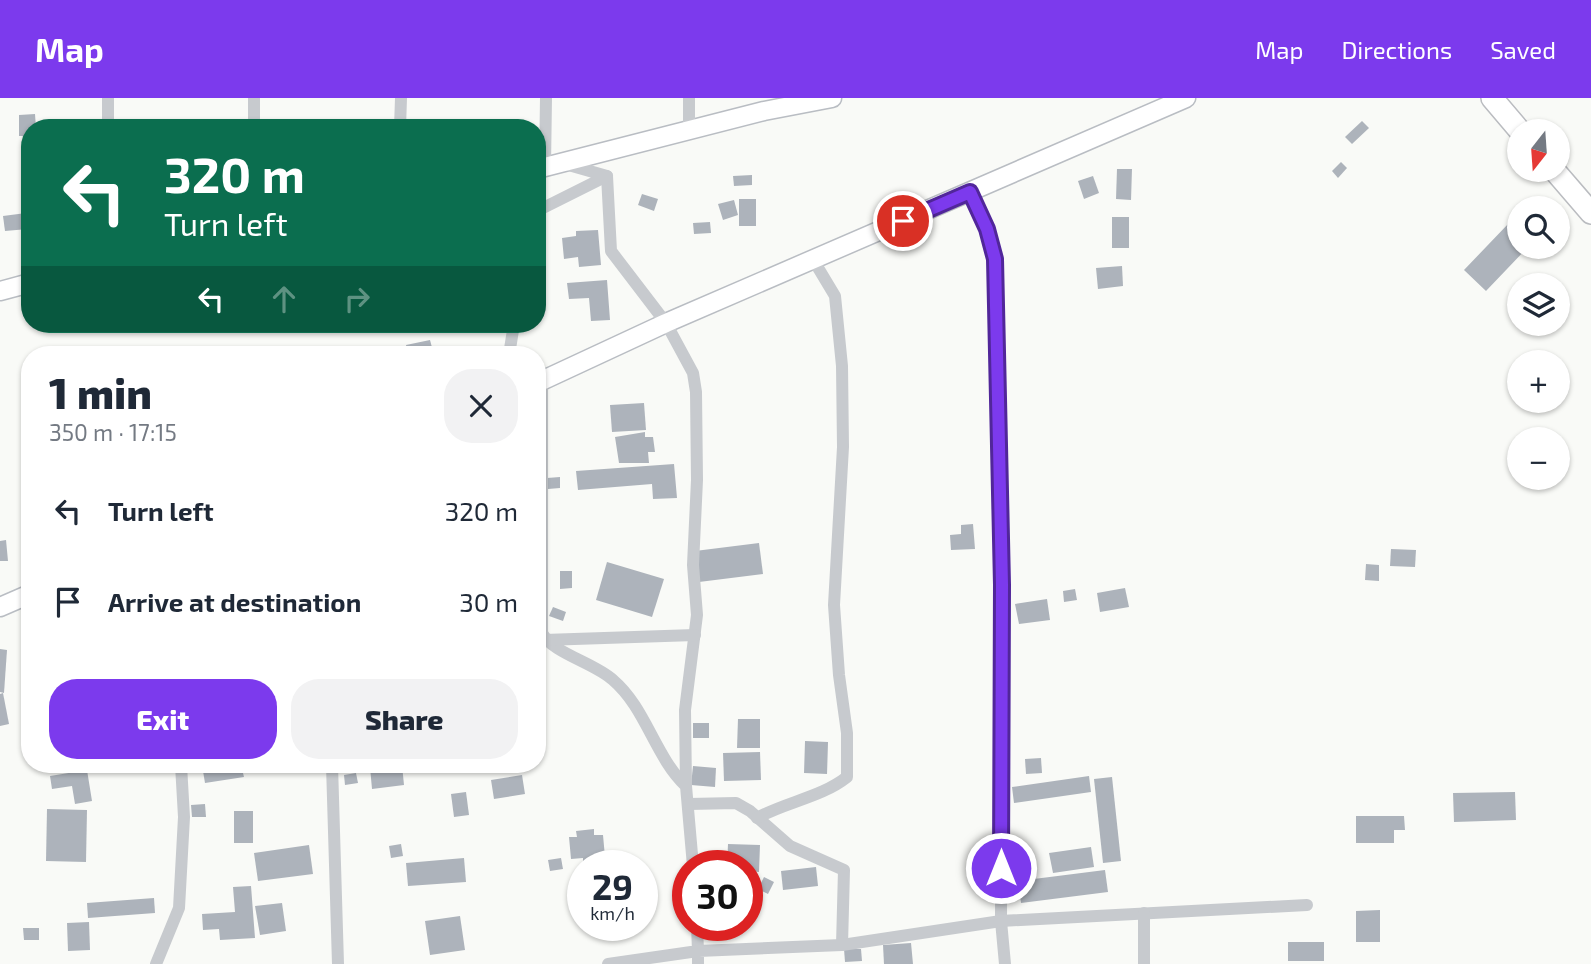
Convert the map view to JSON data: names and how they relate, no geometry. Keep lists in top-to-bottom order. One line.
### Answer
{"north":"bottom","page":{"header":"Map","nav":["Map","Directions","Saved"],"map_buttons":["+","−"],"turn":["320 m","Turn left"],"heading":["1 min","350 m · 17:15"],"list":[{"name":"Turn left","value":"320 m"},{"name":"Arrive at destination","value":"30 m"}],"buttons":["Exit","Share"],"speed":"29 km/h","limit":"30"}}
